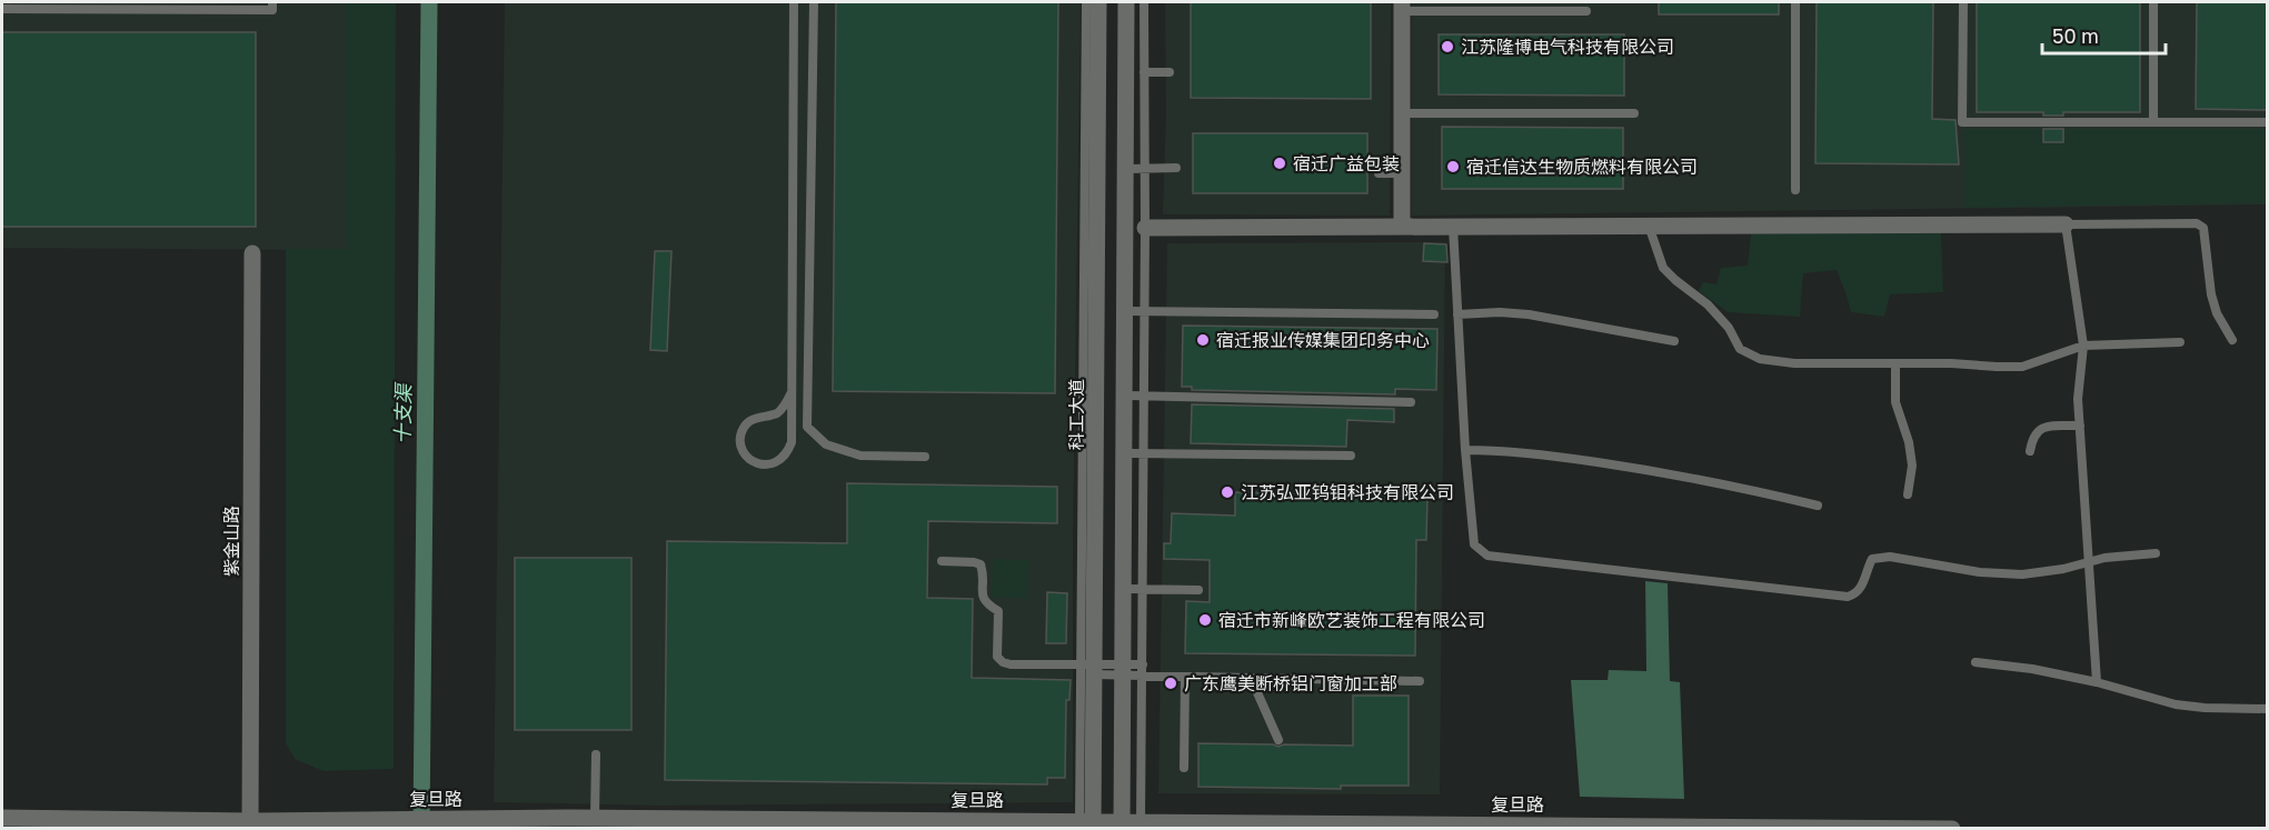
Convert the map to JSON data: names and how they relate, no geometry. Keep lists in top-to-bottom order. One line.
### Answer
{"streets":{"street":["科工大道","紫金山路","复旦路"]},"crossings":[["科工大道","复旦路"],["紫金山路","复旦路"]],"water":["十支渠"],"places":["江苏隆博电气科技有限公司","宿迁广益包装","宿迁信达生物质燃料有限公司","宿迁报业传媒集团印务中心","江苏弘亚钨钼科技有限公司","宿迁市新峰欧艺装饰工程有限公司","广东鹰美断桥铝门窗加工部"],"scale_bar":"50 m"}
